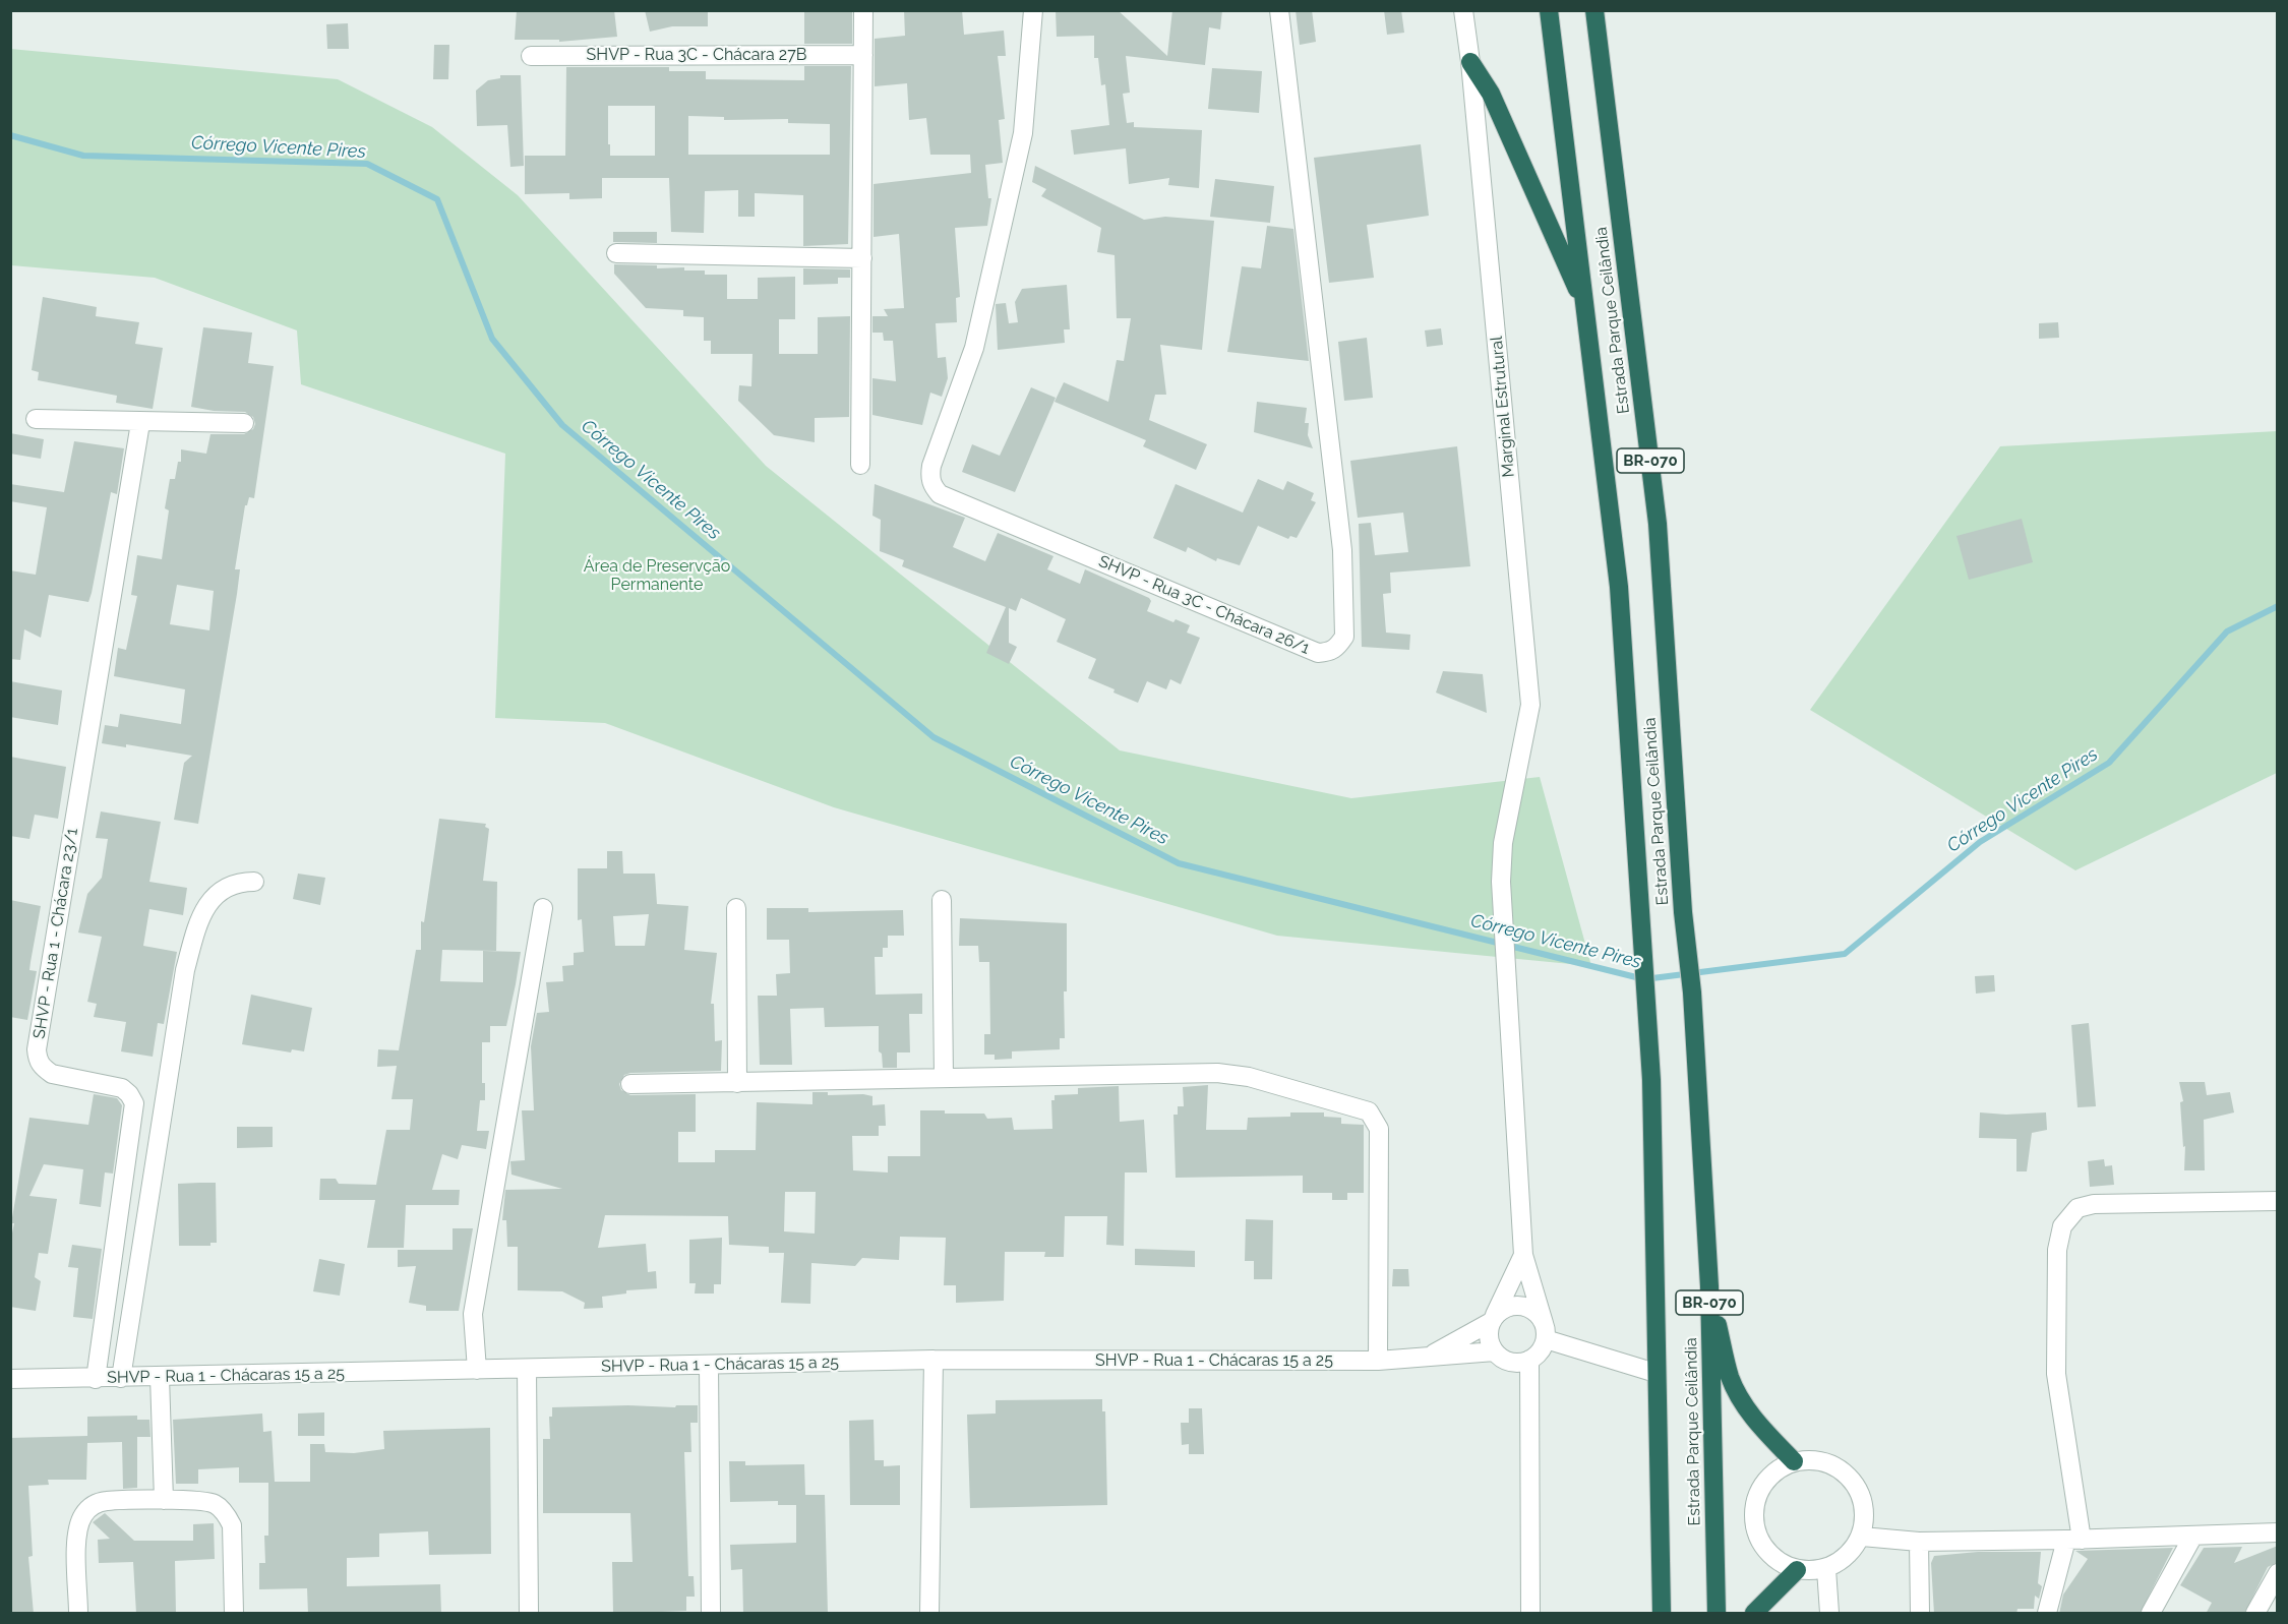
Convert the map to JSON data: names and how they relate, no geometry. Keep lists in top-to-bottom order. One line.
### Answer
{"streets":{"highway":["Estrada Parque Ceilândia","BR-070"],"street":["SHVP - Rua 3C - Chácara 27B","Marginal Estrutural","SHVP - Rua 3C - Chácara 26/1","SHVP - Rua 1 - Chácara 23/1","SHVP - Rua 1 - Chácaras 15 a 25"]},"crossings":[["Marginal Estrutural","SHVP - Rua 1 - Chácaras 15 a 25"],["SHVP - Rua 1 - Chácara 23/1","SHVP - Rua 1 - Chácaras 15 a 25"]],"water":["Córrego Vicente Pires"],"parks":["Área de Preservção Permanente"]}
